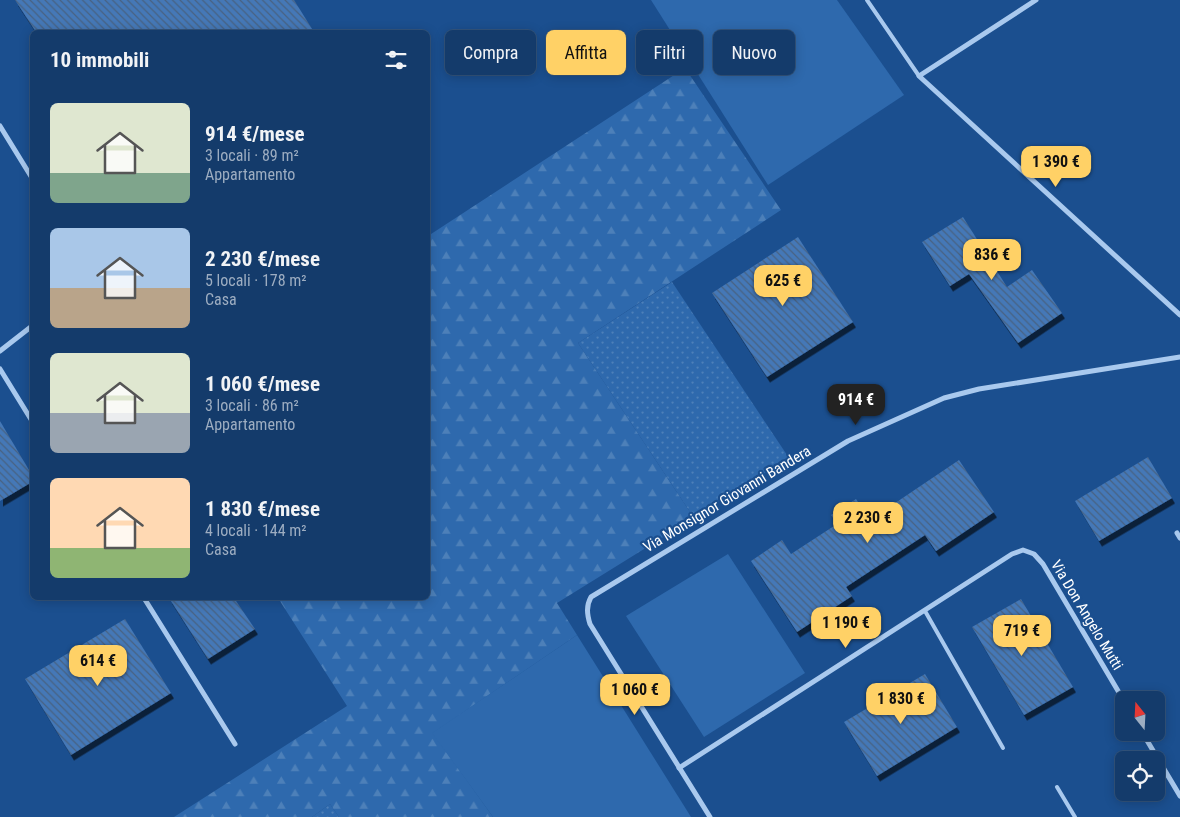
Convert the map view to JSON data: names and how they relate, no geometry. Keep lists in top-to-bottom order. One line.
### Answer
{"streets":{"street":["Via Monsignor Giovanni Bandera","Via Don Angelo Mutti"]},"north":"top","page":{"chip":["Compra","Affitta","Filtri","Nuovo"],"heading":"10 immobili","list":[{"name":"914 €/mese","note":"3 locali · 89 m² · Appartamento"},{"name":"2 230 €/mese","note":"5 locali · 178 m² · Casa"},{"name":"1 060 €/mese","note":"3 locali · 86 m² · Appartamento"},{"name":"1 830 €/mese","note":"4 locali · 144 m² · Casa"}],"price":["1 390 €","836 €","625 €","914 €","2 230 €","1 190 €","719 €","614 €","1 060 €","1 830 €"]}}
